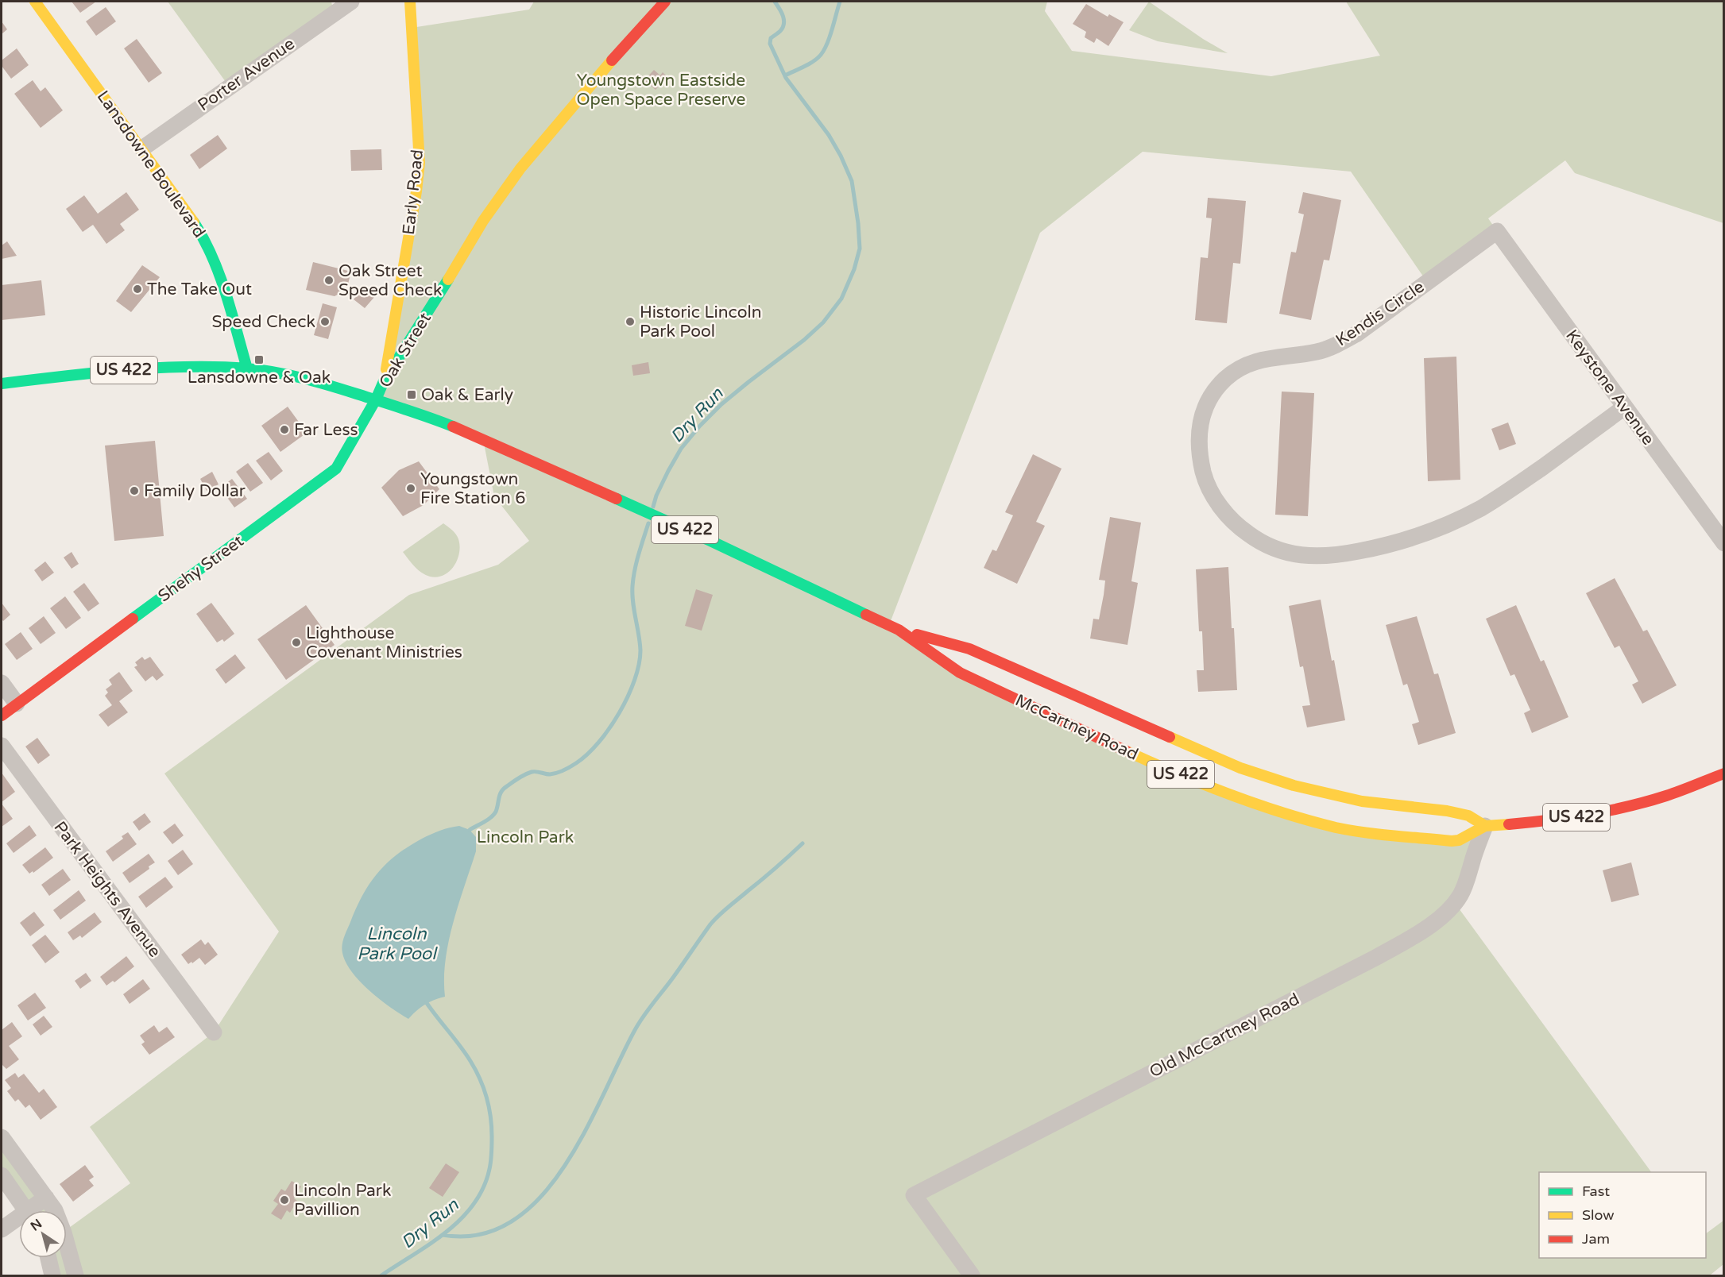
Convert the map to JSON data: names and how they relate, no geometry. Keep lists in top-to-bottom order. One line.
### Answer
{"streets":{"main road":["Lansdowne Boulevard","Early Road","Oak Street","US 422","Shehy Street","McCartney Road"],"street":["Porter Avenue","Kendis Circle","Keystone Avenue","Park Heights Avenue","Old McCartney Road"]},"crossings":[["Porter Avenue","Lansdowne Boulevard"],["Lansdowne Boulevard","Oak Street"],["Early Road","Oak Street"],["Kendis Circle","Keystone Avenue"],["Oak Street","Shehy Street"],["Oak Street","McCartney Road"],["Shehy Street","McCartney Road"],["McCartney Road","Old McCartney Road"]],"water":["Dry Run","Lincoln Park Pool"],"parks":["Youngstown Eastside Open Space Preserve","Lincoln Park"],"places":{"other":["Oak Street Speed Check","The Take Out","Speed Check","Historic Lincoln Park Pool","Far Less","Youngstown Fire Station 6","Family Dollar","Lighthouse Covenant Ministries","Lincoln Park Pavillion"],"transit":["Lansdowne & Oak","Oak & Early"]},"legend":["Fast","Slow","Jam"],"north":"top left"}
